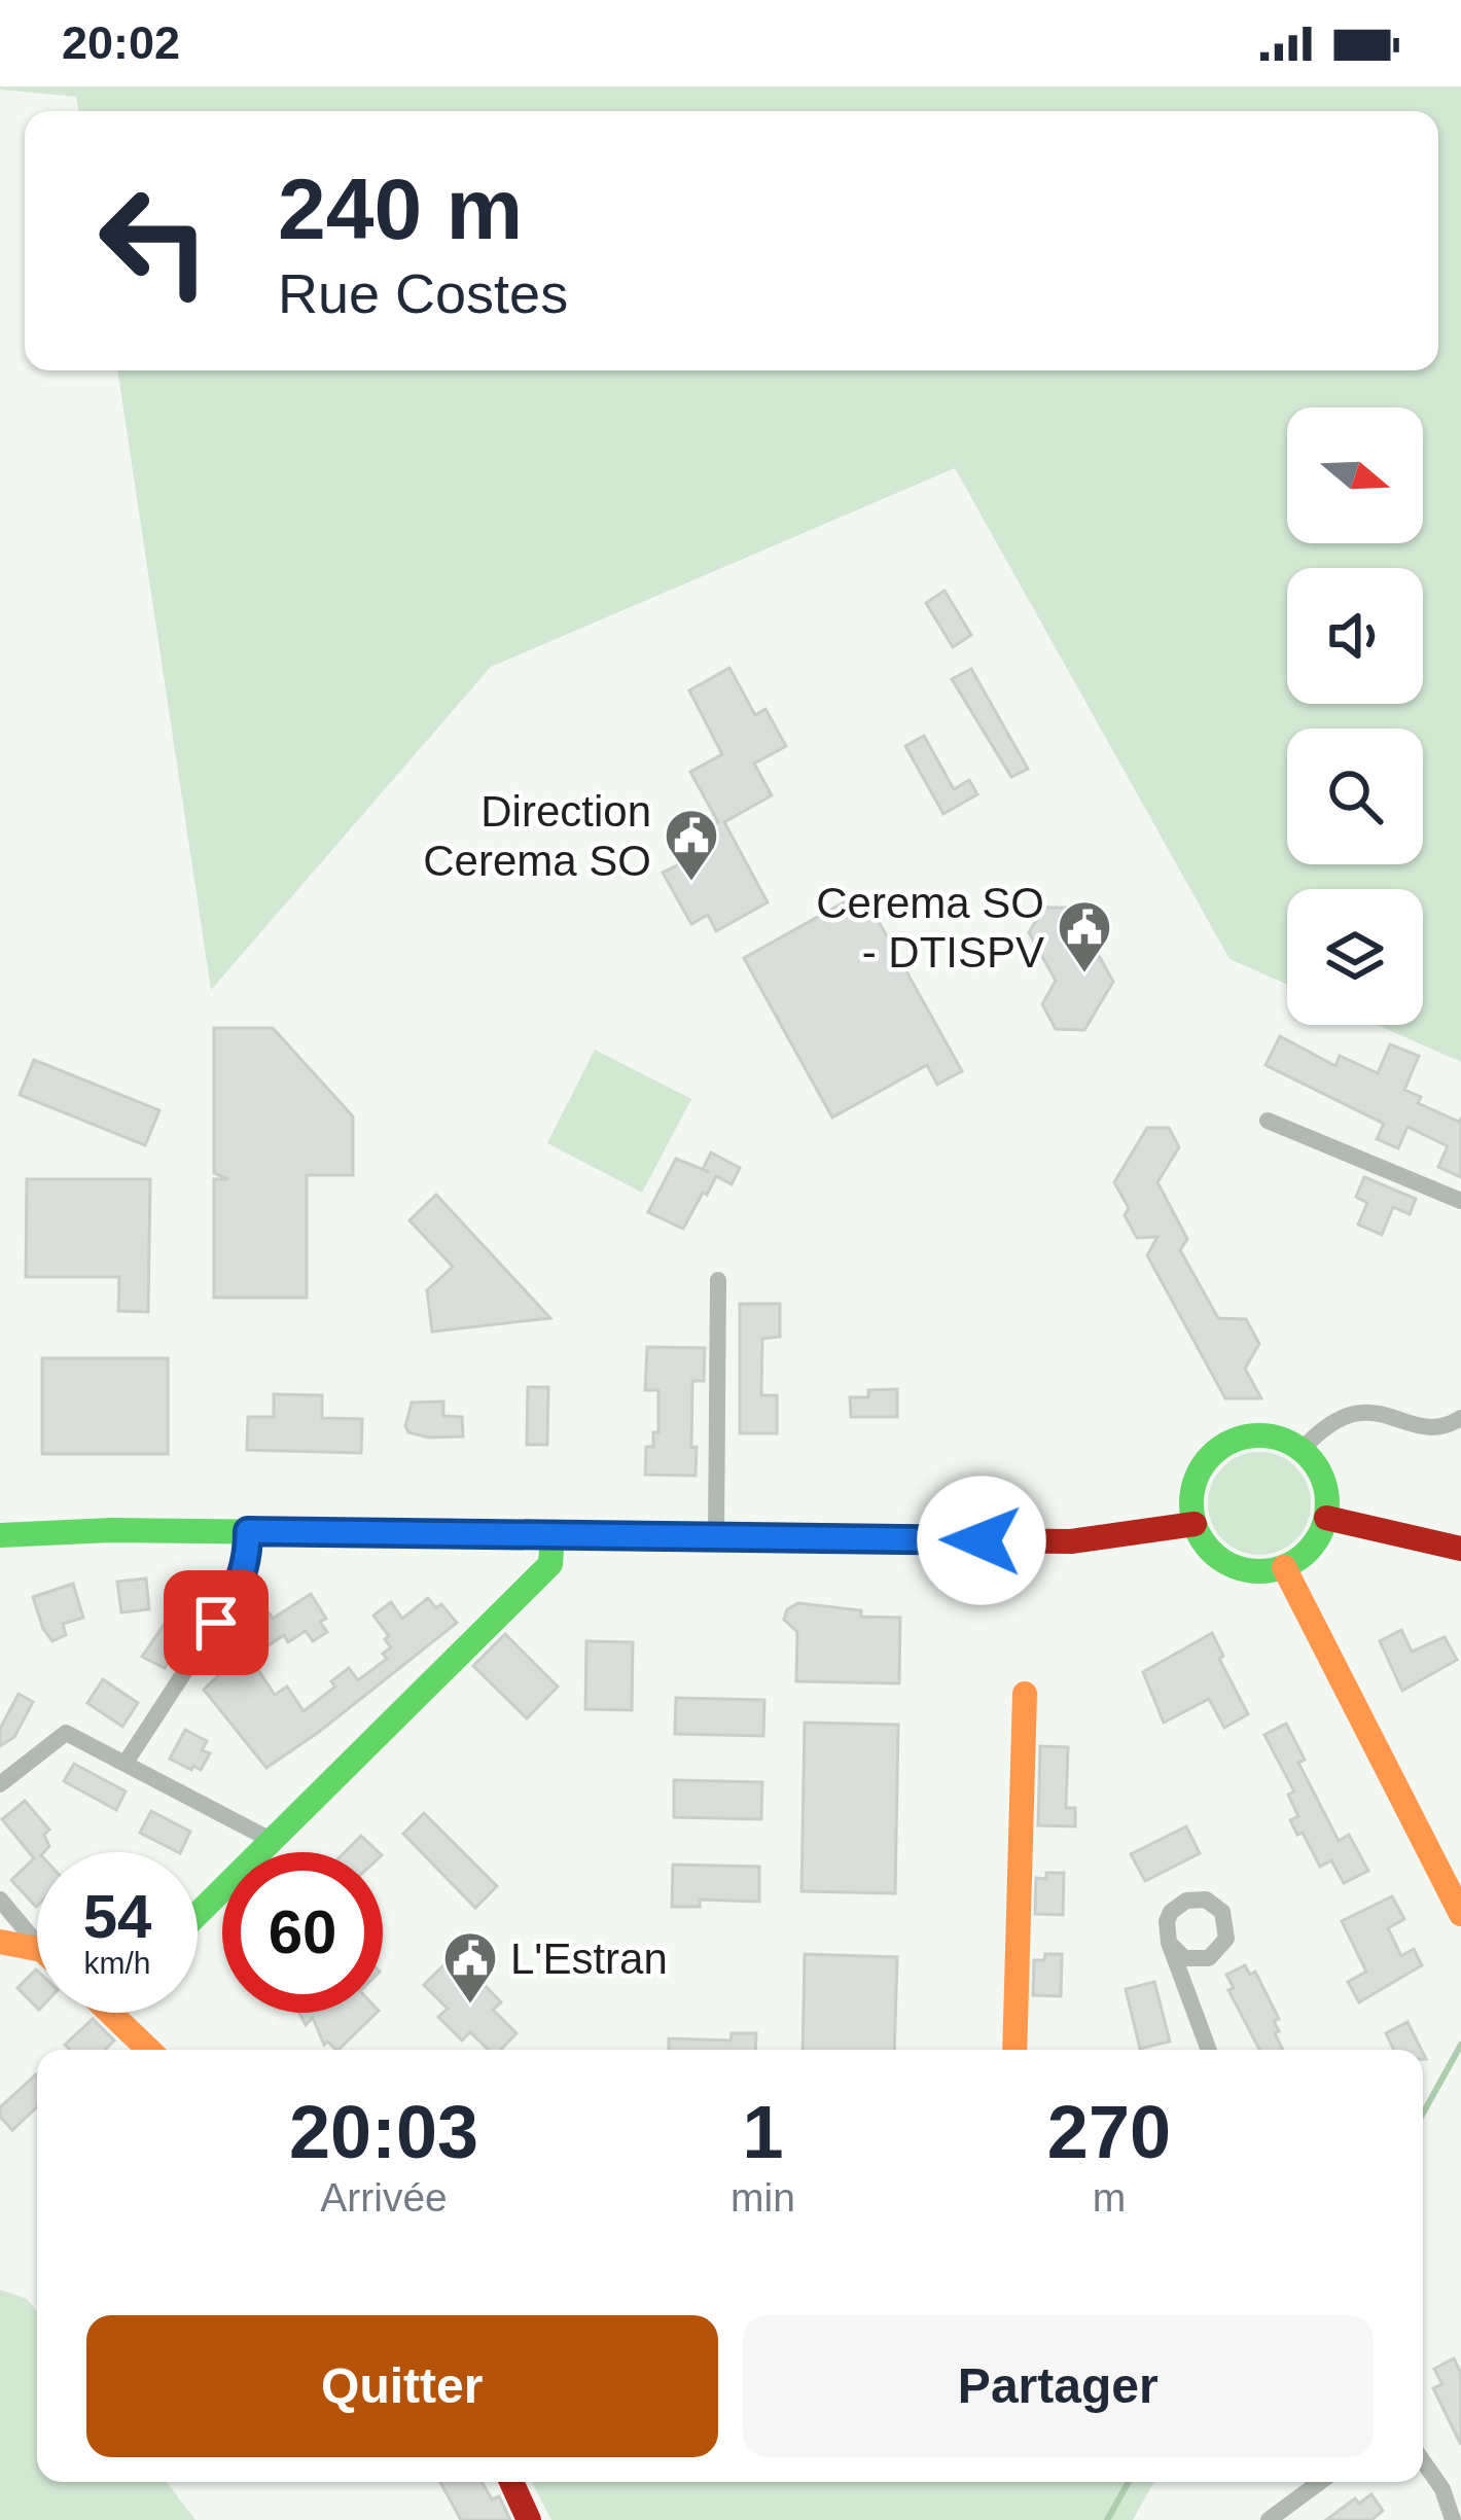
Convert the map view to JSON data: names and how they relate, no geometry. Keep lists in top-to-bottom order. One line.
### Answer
{"places":{"public building":["Direction Cerema SO","Cerema SO - DTISPV","L'Estran"]},"north":"right","page":{"status":"20:02","turn":["240 m","Rue Costes"],"speed":"54 km/h","limit":"60","eta":["20:03","Arrivée","1","min","270","m"],"buttons":["Quitter","Partager"]}}
